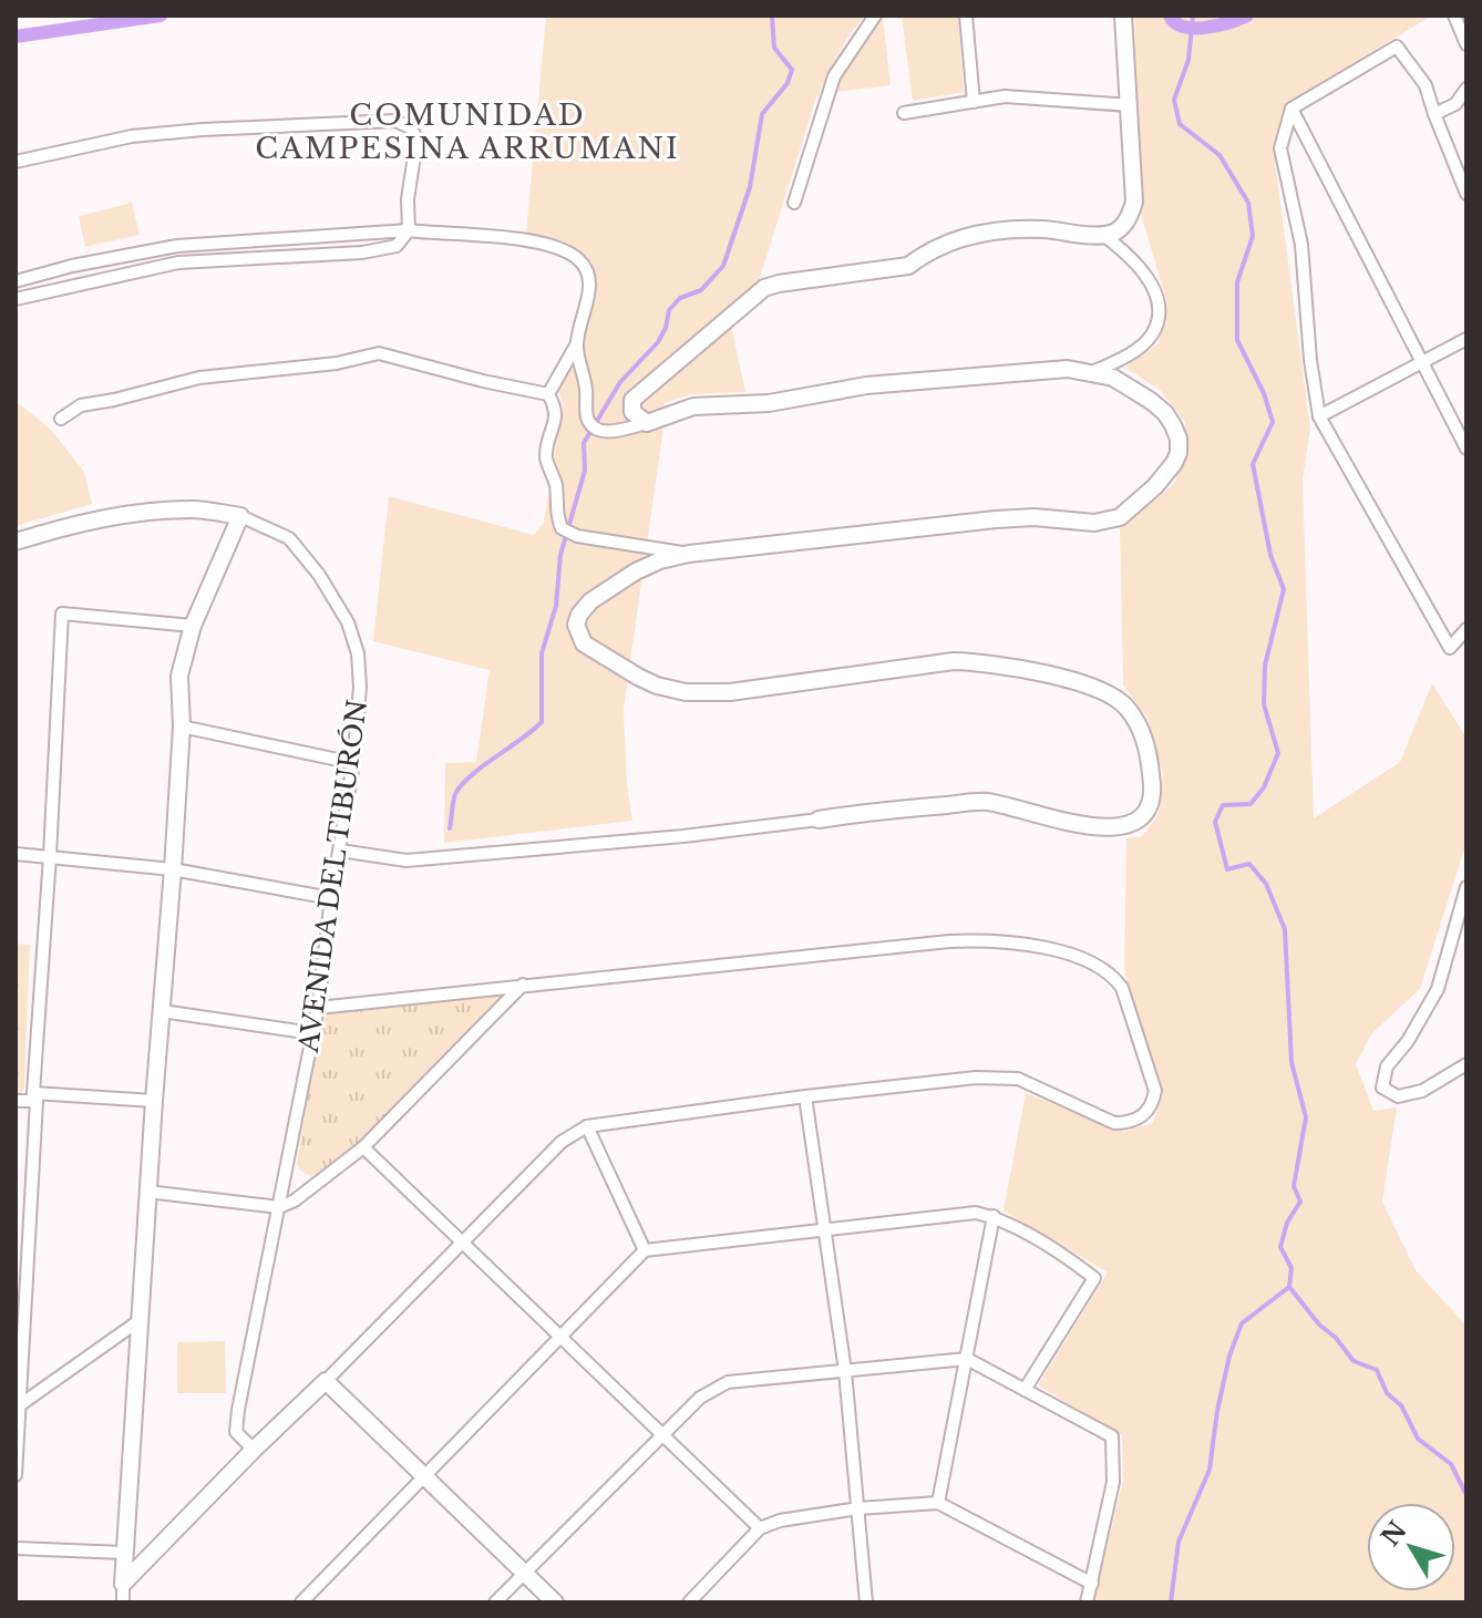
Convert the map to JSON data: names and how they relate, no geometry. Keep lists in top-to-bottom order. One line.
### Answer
{"streets":{"street":["AVENIDA DEL TIBURÓN"]},"districts":["COMUNIDAD CAMPESINA ARRUMANI"],"north":"top left"}
